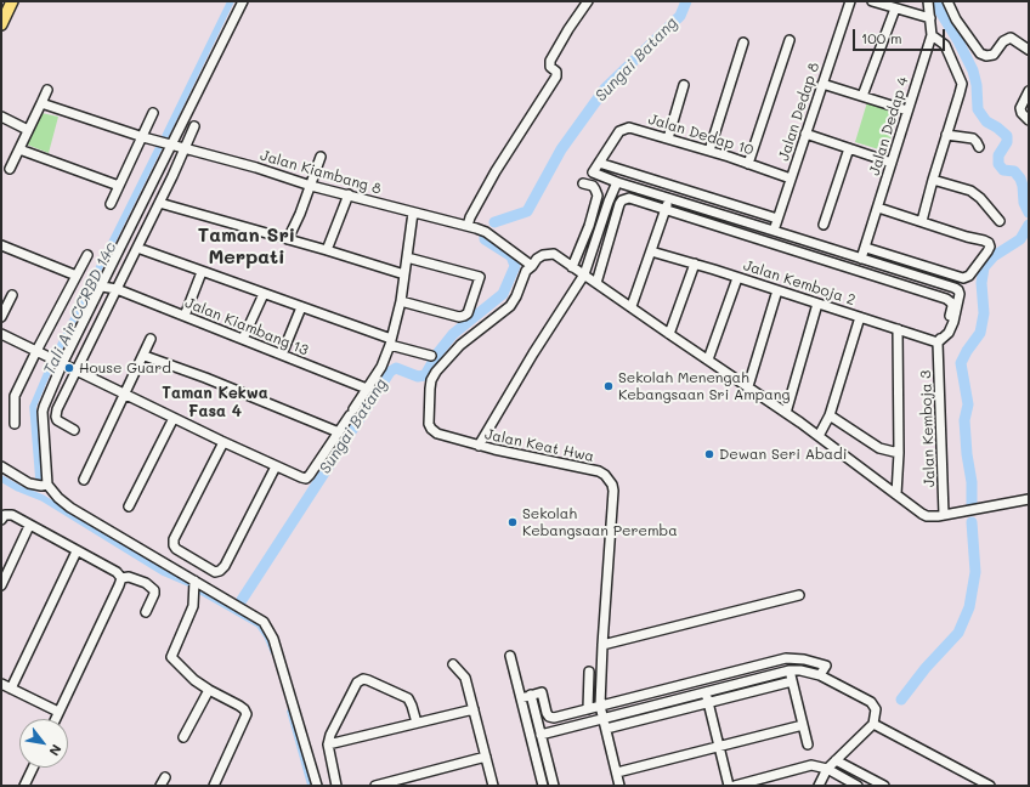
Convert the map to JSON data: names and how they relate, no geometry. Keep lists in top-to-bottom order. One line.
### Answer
{"streets":{"street":["Jalan Dedap 8","Jalan Dedap 4","Jalan Dedap 10","Jalan Kiambang 8","Jalan Kemboja 2","Jalan Kiambang 13","Jalan Kemboja 3","Jalan Keat Hwa"]},"crossings":[["Jalan Dedap 8","Jalan Dedap 10"],["Jalan Kemboja 2","Jalan Kemboja 3"]],"districts":["Taman Sri Merpati","Taman Kekwa Fasa 4"],"water":["Sungai Batang","Tali Air CCRBD 14c"],"places":["House Guard","Sekolah Menengah Kebangsaan Sri Ampang","Dewan Seri Abadi","Sekolah Kebangsaan Peremba"],"scale_bar":"100 m","north":"bottom right"}
